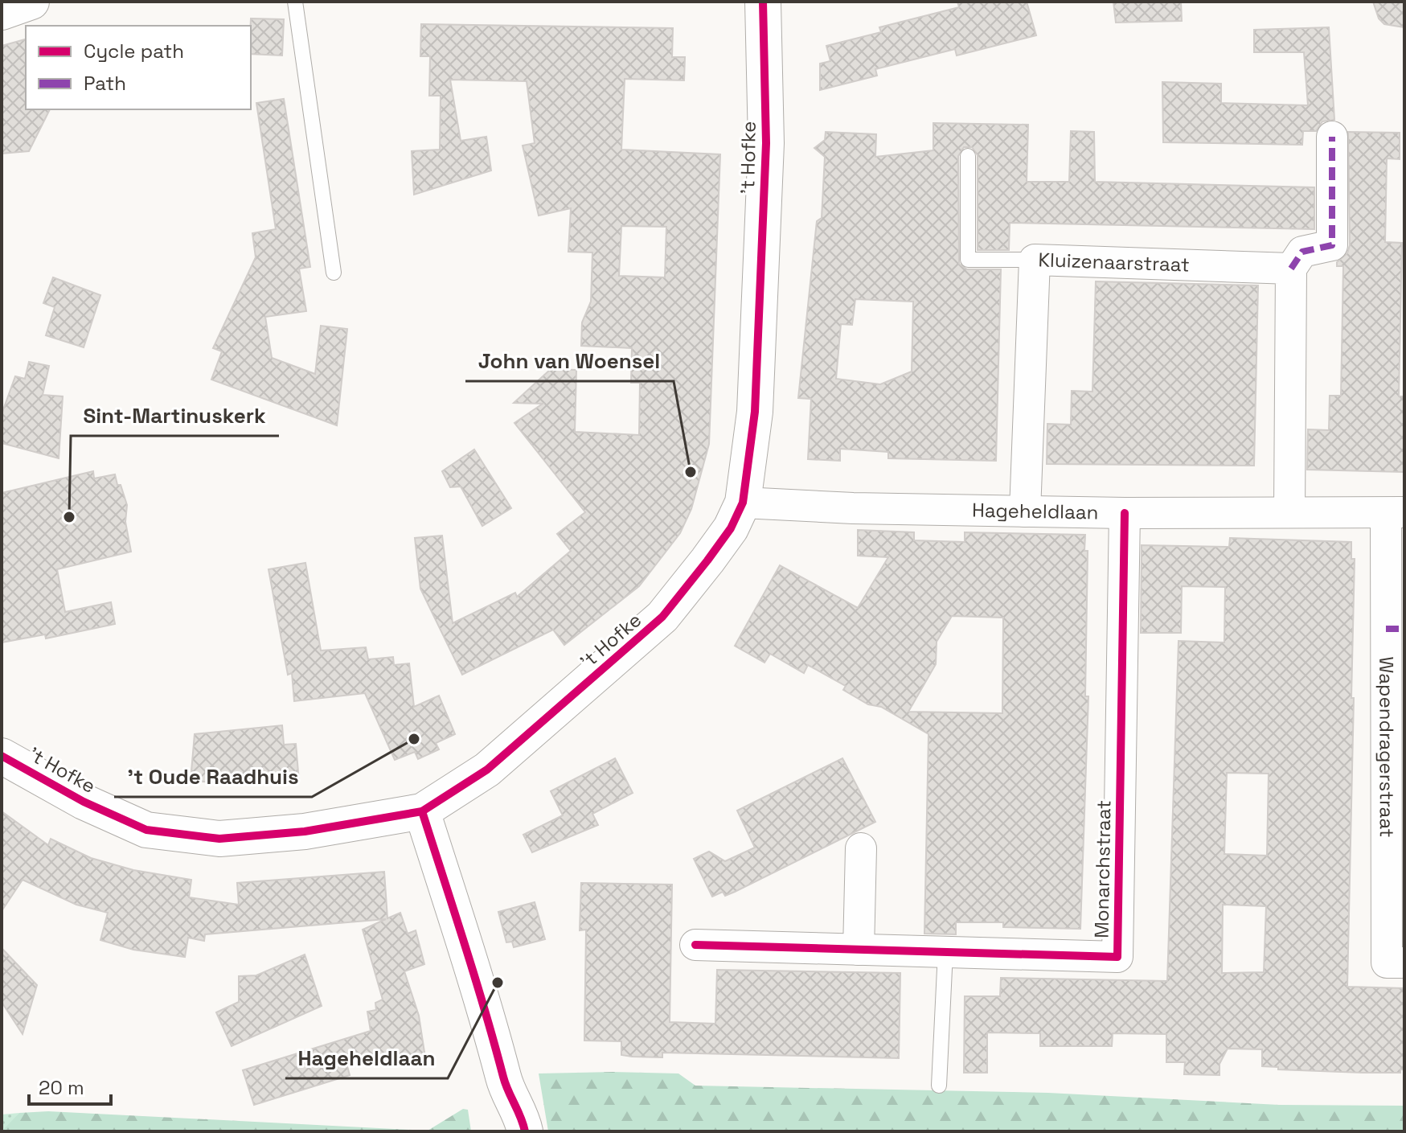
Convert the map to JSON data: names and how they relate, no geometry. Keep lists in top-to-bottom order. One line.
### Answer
{"streets":{"street":["'t Hofke","Kluizenaarstraat","Hageheldlaan","Wapendragerstraat","Monarchstraat"]},"crossings":[["'t Hofke","Hageheldlaan"],["Kluizenaarstraat","Hageheldlaan"],["Hageheldlaan","Wapendragerstraat"],["Hageheldlaan","Monarchstraat"]],"places":["John van Woensel","Sint-Martinuskerk","'t Oude Raadhuis","Hageheldlaan"],"legend":["Cycle path","Path"],"scale_bar":"20 m"}
